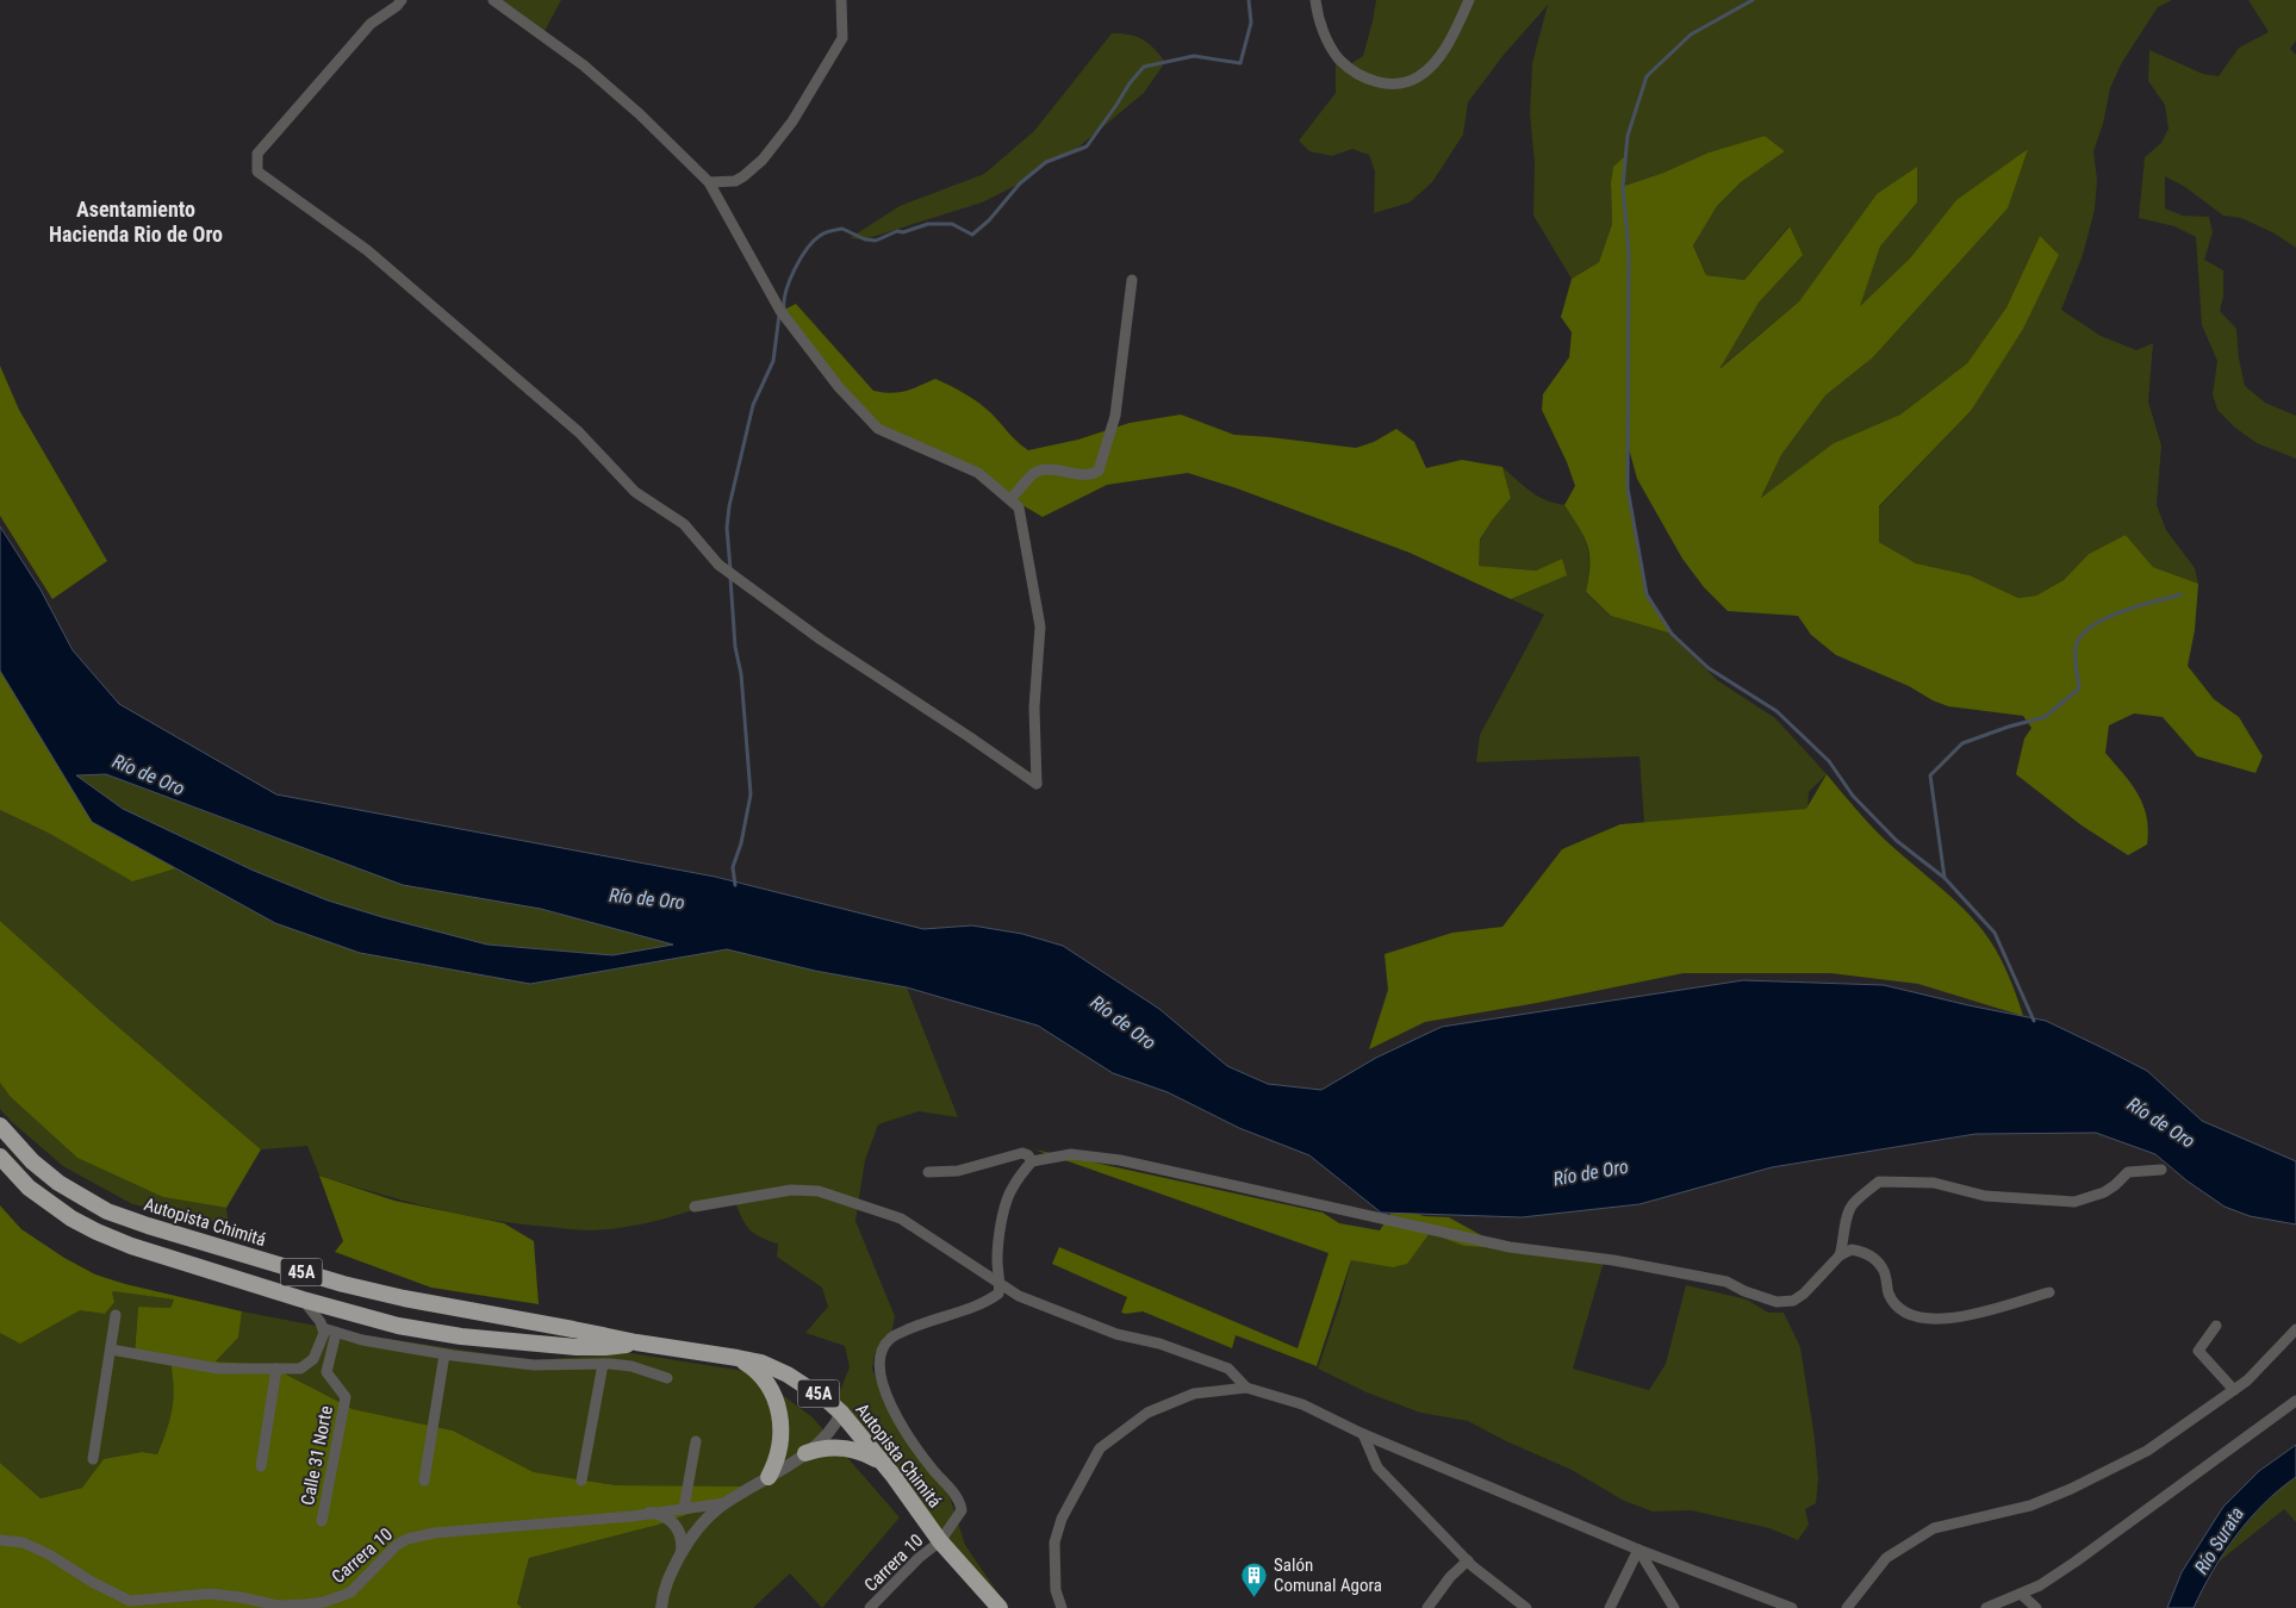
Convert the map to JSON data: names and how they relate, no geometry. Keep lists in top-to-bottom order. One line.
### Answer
{"streets":{"highway":["Autopista Chimitá","45A"],"street":["Calle 31 Norte","Carrera 10"]},"crossings":[["Autopista Chimitá","Carrera 10"]],"districts":["Asentamiento Hacienda Rio de Oro"],"water":["Río de Oro","Río Surata"],"places":{"building":["Salón Comunal Agora"]}}
